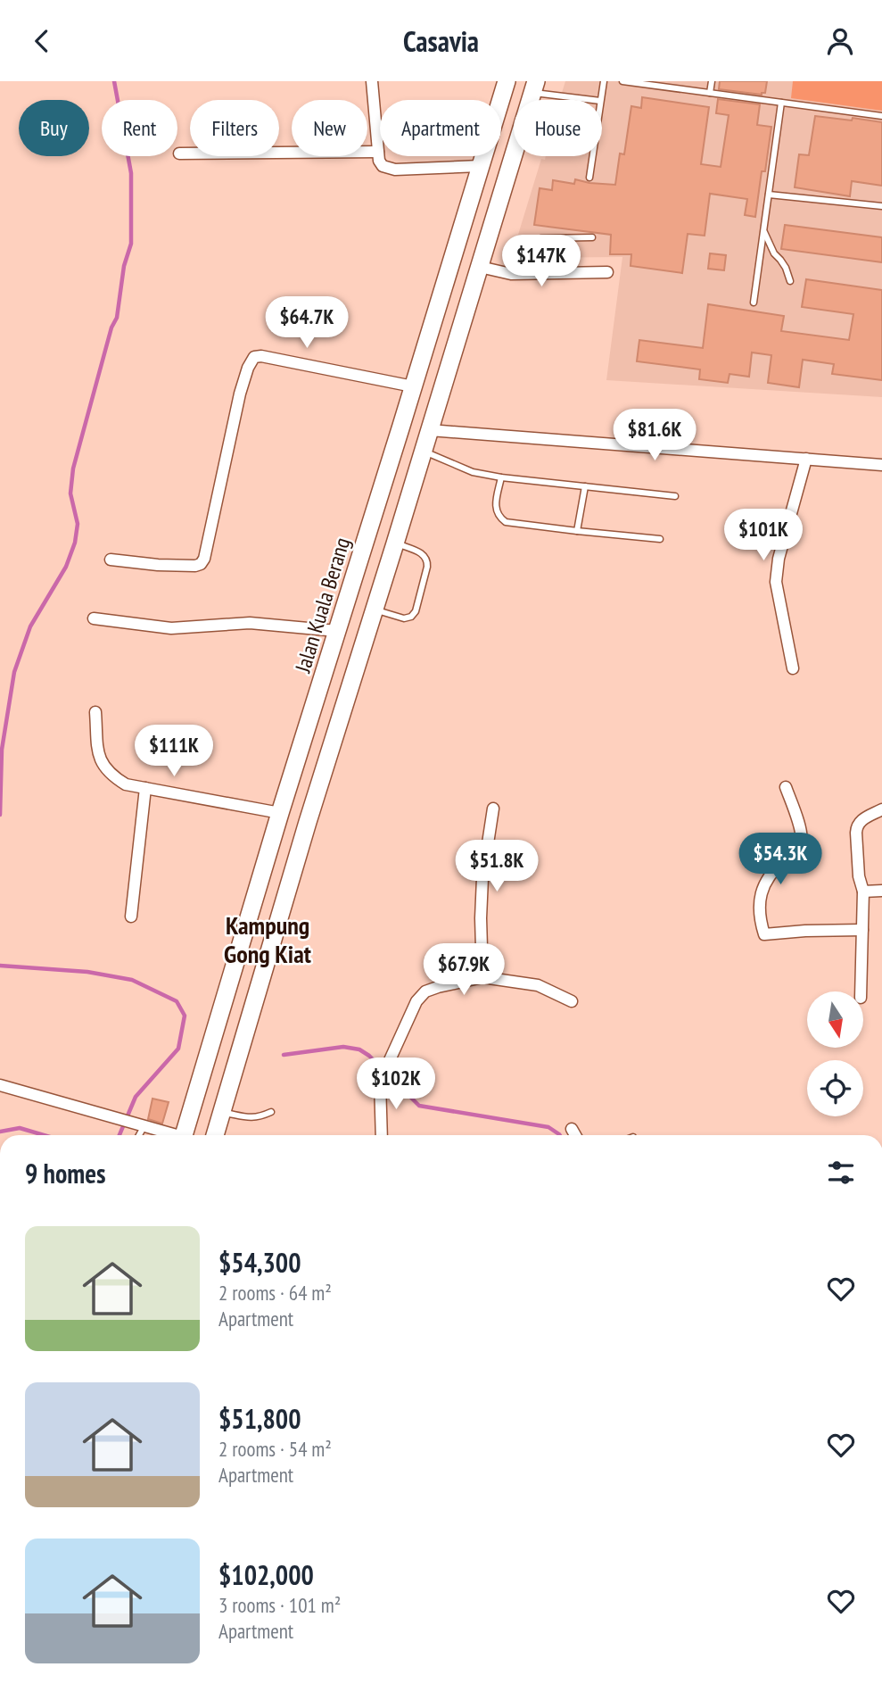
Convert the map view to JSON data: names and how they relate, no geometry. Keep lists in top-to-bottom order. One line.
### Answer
{"streets":{"highway":["Jalan Kuala Berang"]},"districts":["Kampung Gong Kiat"],"north":"bottom","page":{"header":"Casavia","chip":["Buy","Rent","Filters","New","Apartment","House"],"price":["$147K","$64.7K","$81.6K","$101K","$111K","$54.3K","$51.8K","$67.9K","$102K"],"heading":"9 homes","list":[{"name":"$54,300","note":"2 rooms · 64 m² · Apartment"},{"name":"$51,800","note":"2 rooms · 54 m² · Apartment"},{"name":"$102,000","note":"3 rooms · 101 m² · Apartment"}]}}
